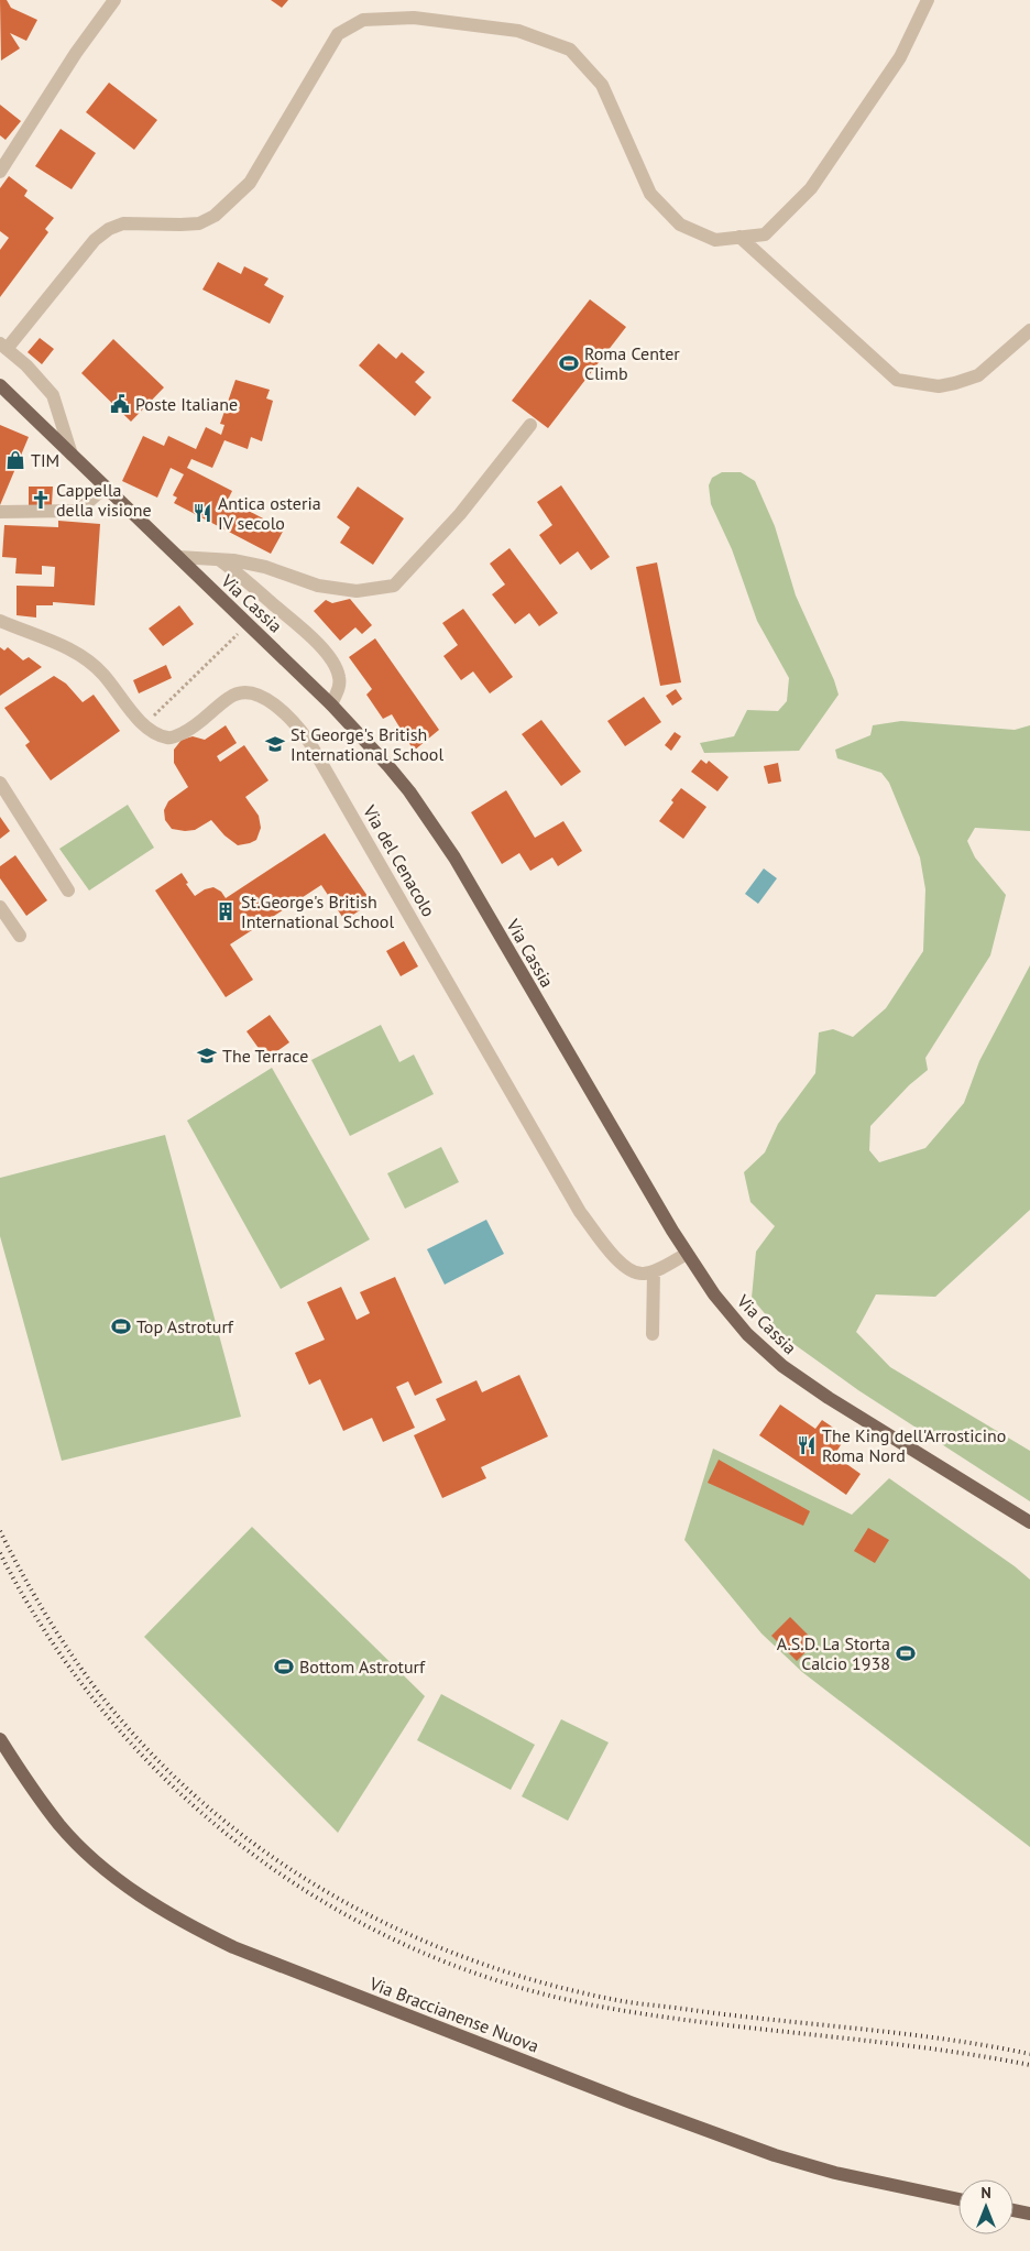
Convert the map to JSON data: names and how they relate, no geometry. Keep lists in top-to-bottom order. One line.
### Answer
{"streets":{"main road":["Via Cassia","Via Braccianense Nuova"],"street":["Via del Cenacolo"]},"places":{"sports":["Roma Center Climb","Top Astroturf","A.S.D. La Storta Calcio 1938","Bottom Astroturf"],"public building":["Poste Italiane"],"shop":["TIM"],"church":["Cappella della visione"],"restaurant":["Antica osteria IV secolo","The King dell'Arrosticino Roma Nord"],"school or university":["St George's British International School","The Terrace"],"building":["St.George's British International School"]},"north":"top"}
